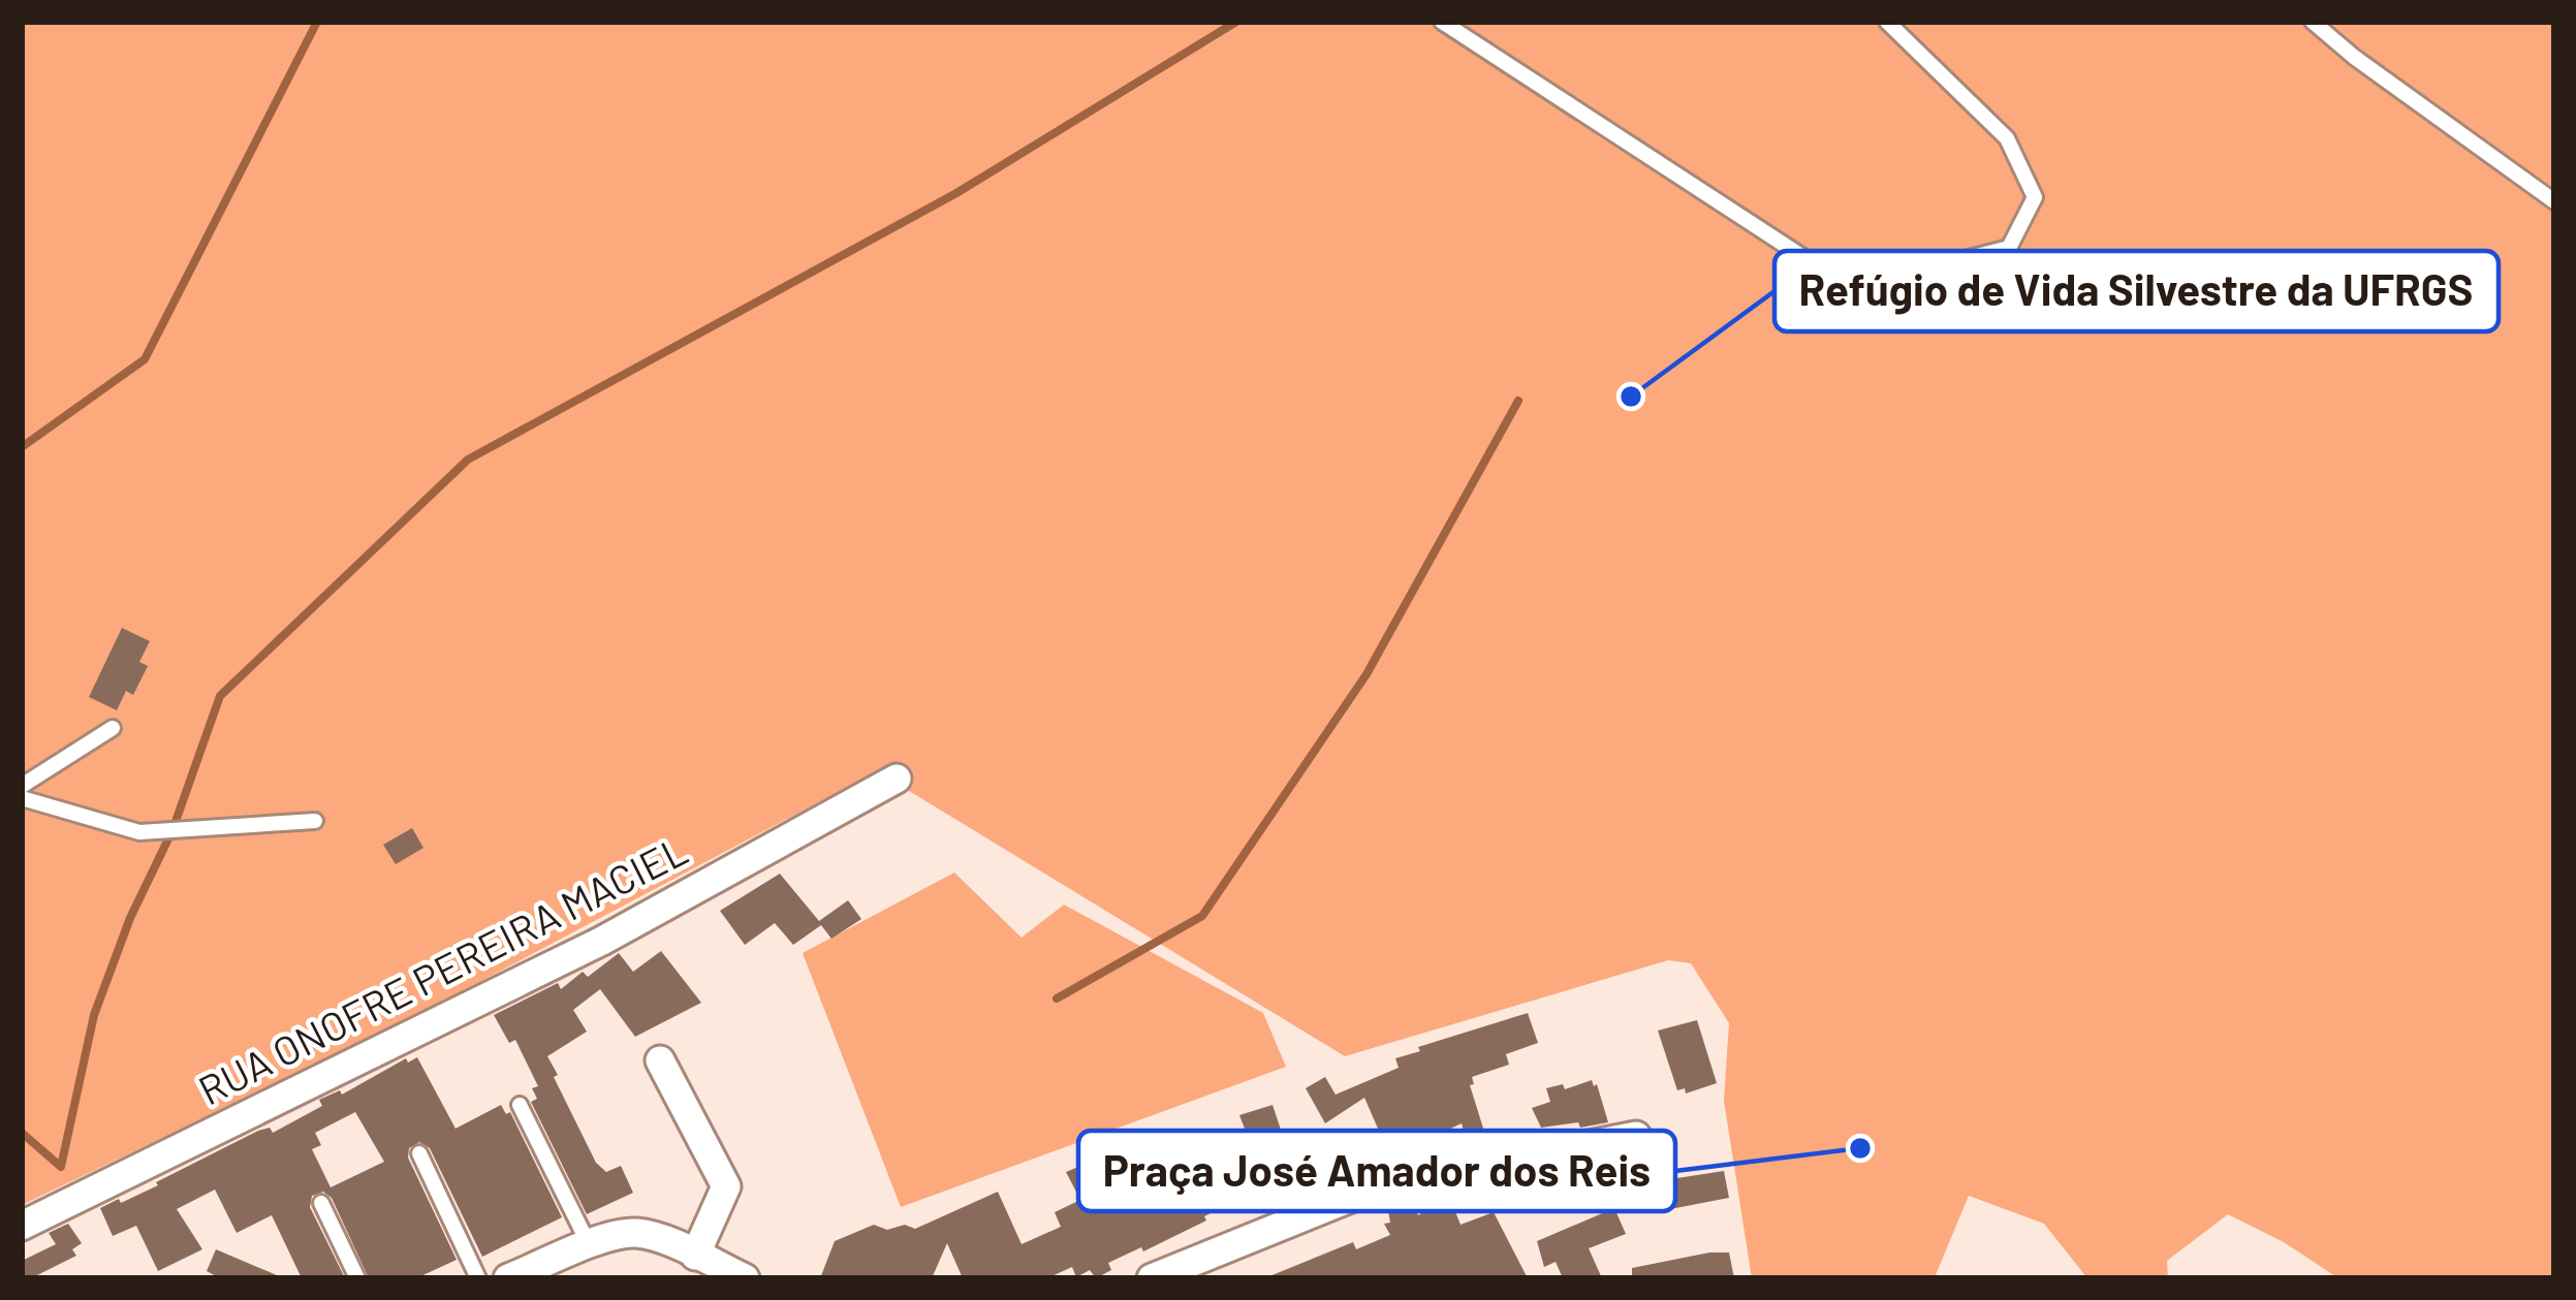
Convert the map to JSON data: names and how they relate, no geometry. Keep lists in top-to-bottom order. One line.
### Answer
{"streets":{"street":["RUA ONOFRE PEREIRA MACIEL"]},"places":["Refúgio de Vida Silvestre da UFRGS","Praça José Amador dos Reis"]}
